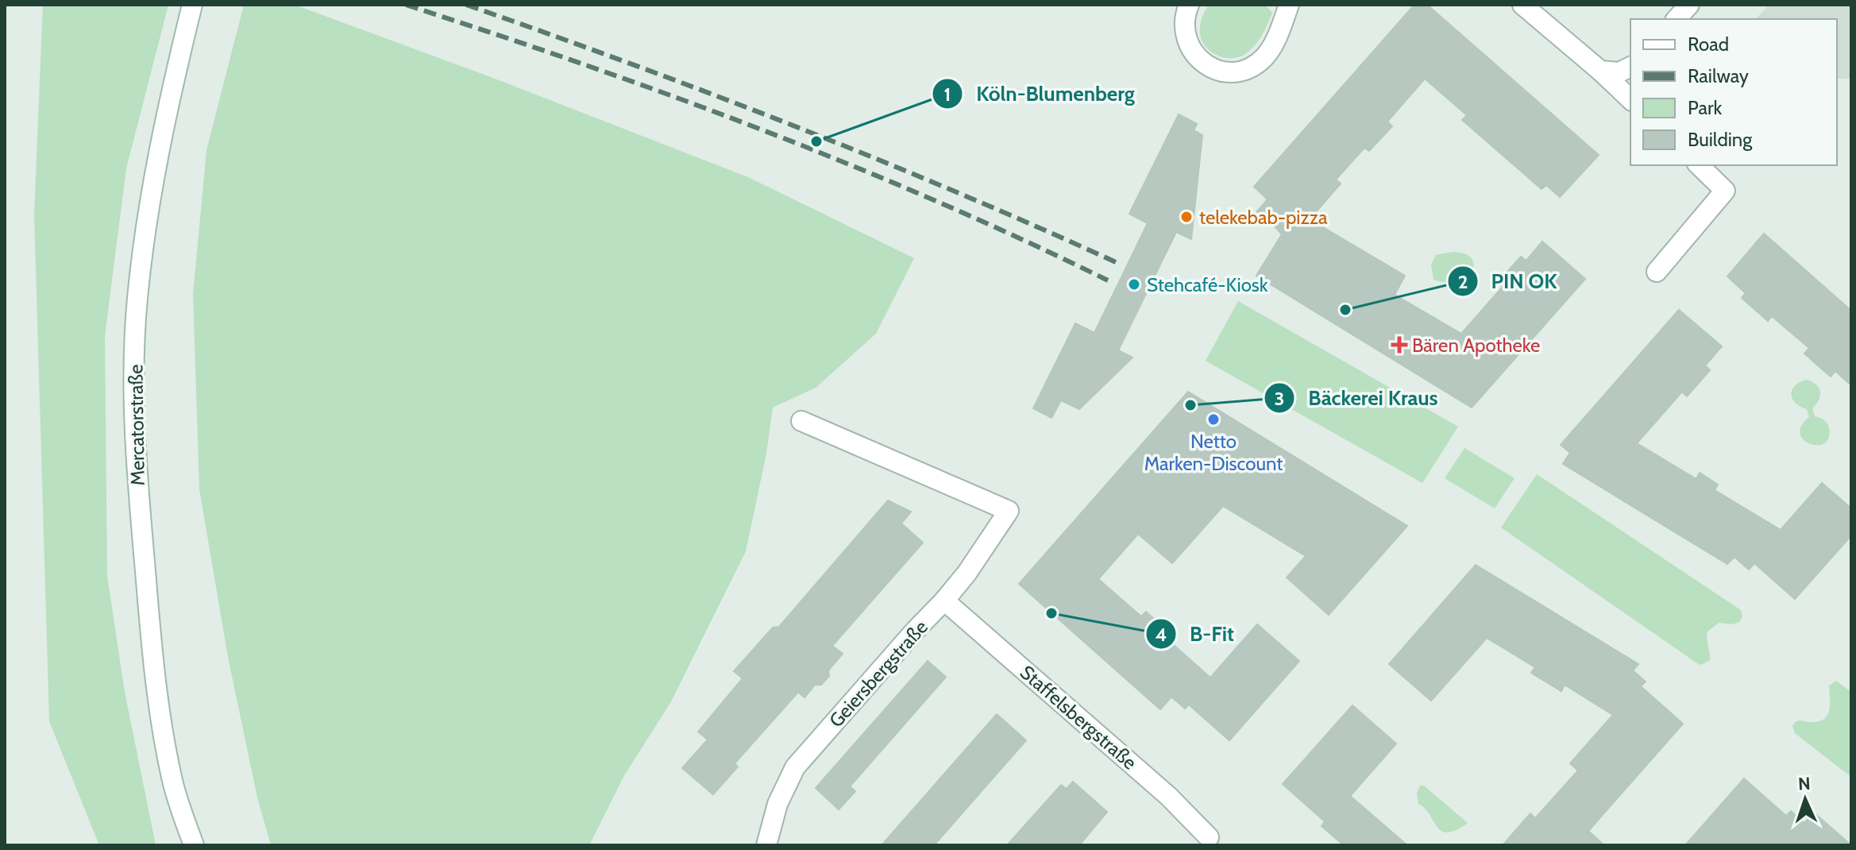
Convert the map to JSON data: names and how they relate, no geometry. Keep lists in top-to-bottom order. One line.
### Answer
{"streets":{"street":["Mercatorstraße","Geiersbergstraße","Staffelsbergstraße"]},"crossings":[["Geiersbergstraße","Staffelsbergstraße"]],"places":{"other":["Köln-Blumenberg","telekebab-pizza","Stehcafé-Kiosk","PIN OK","Bäckerei Kraus","Netto Marken-Discount","B-Fit"],"health":["Bären Apotheke"]},"legend":["Road","Railway","Park","Building"],"north":"top"}
